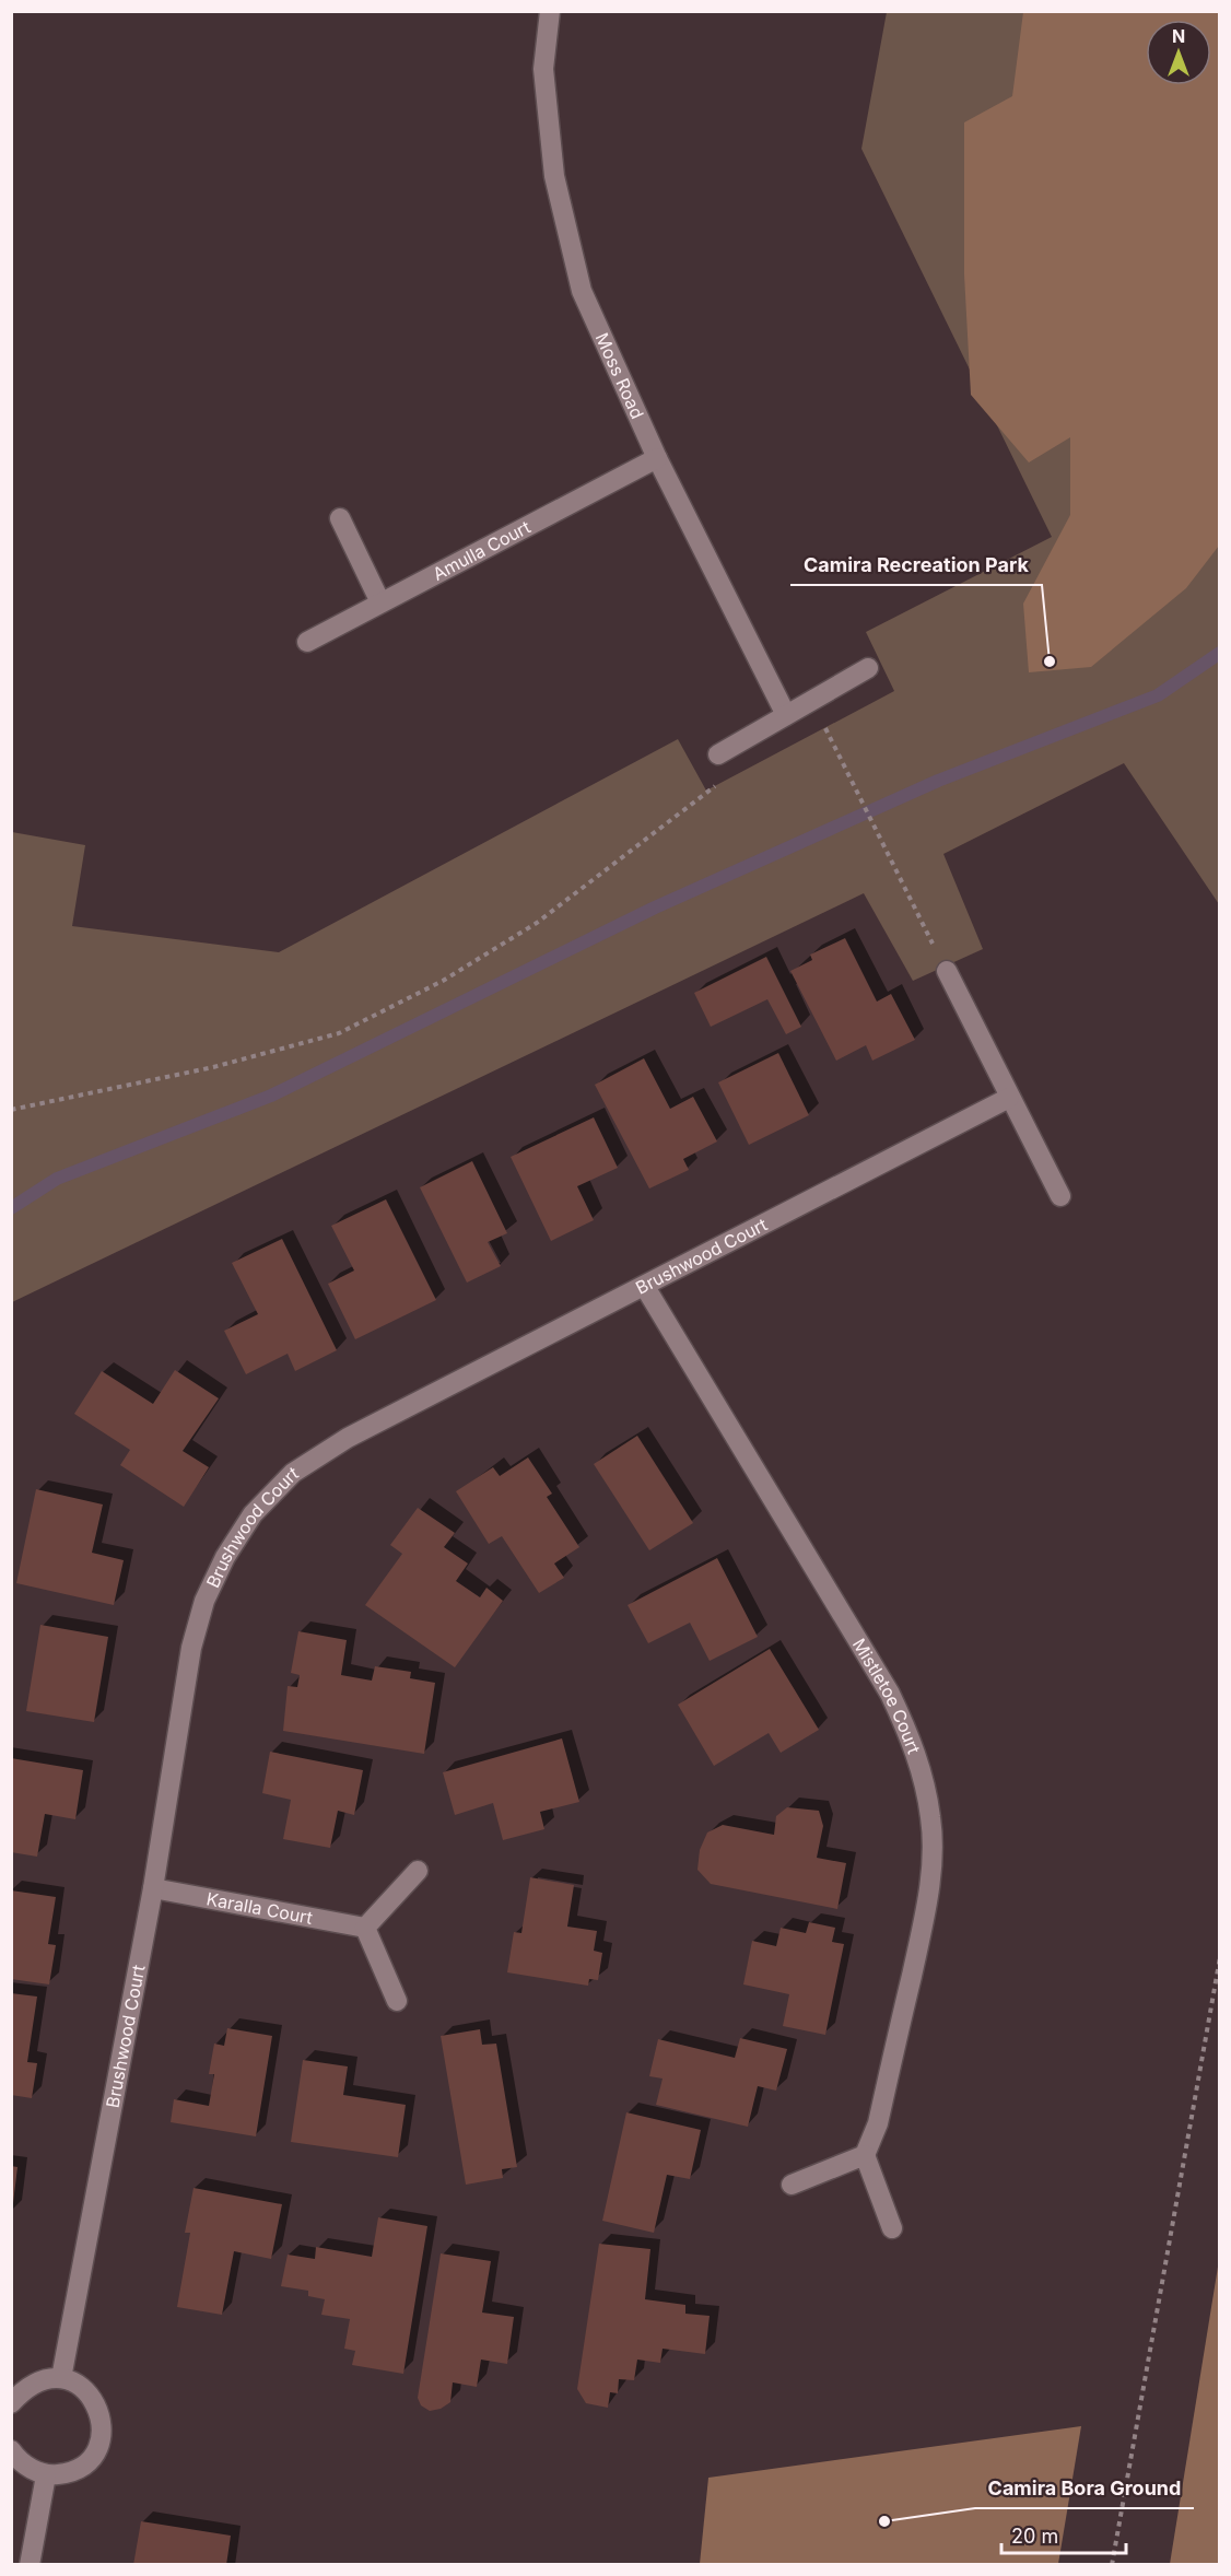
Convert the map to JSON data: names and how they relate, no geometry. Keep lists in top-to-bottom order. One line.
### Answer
{"streets":{"street":["Moss Road","Amulla Court","Brushwood Court","Mistletoe Court","Karalla Court"]},"crossings":[["Moss Road","Amulla Court"],["Brushwood Court","Mistletoe Court"],["Brushwood Court","Karalla Court"]],"places":["Camira Recreation Park","Camira Bora Ground"],"scale_bar":"20 m","north":"top"}
